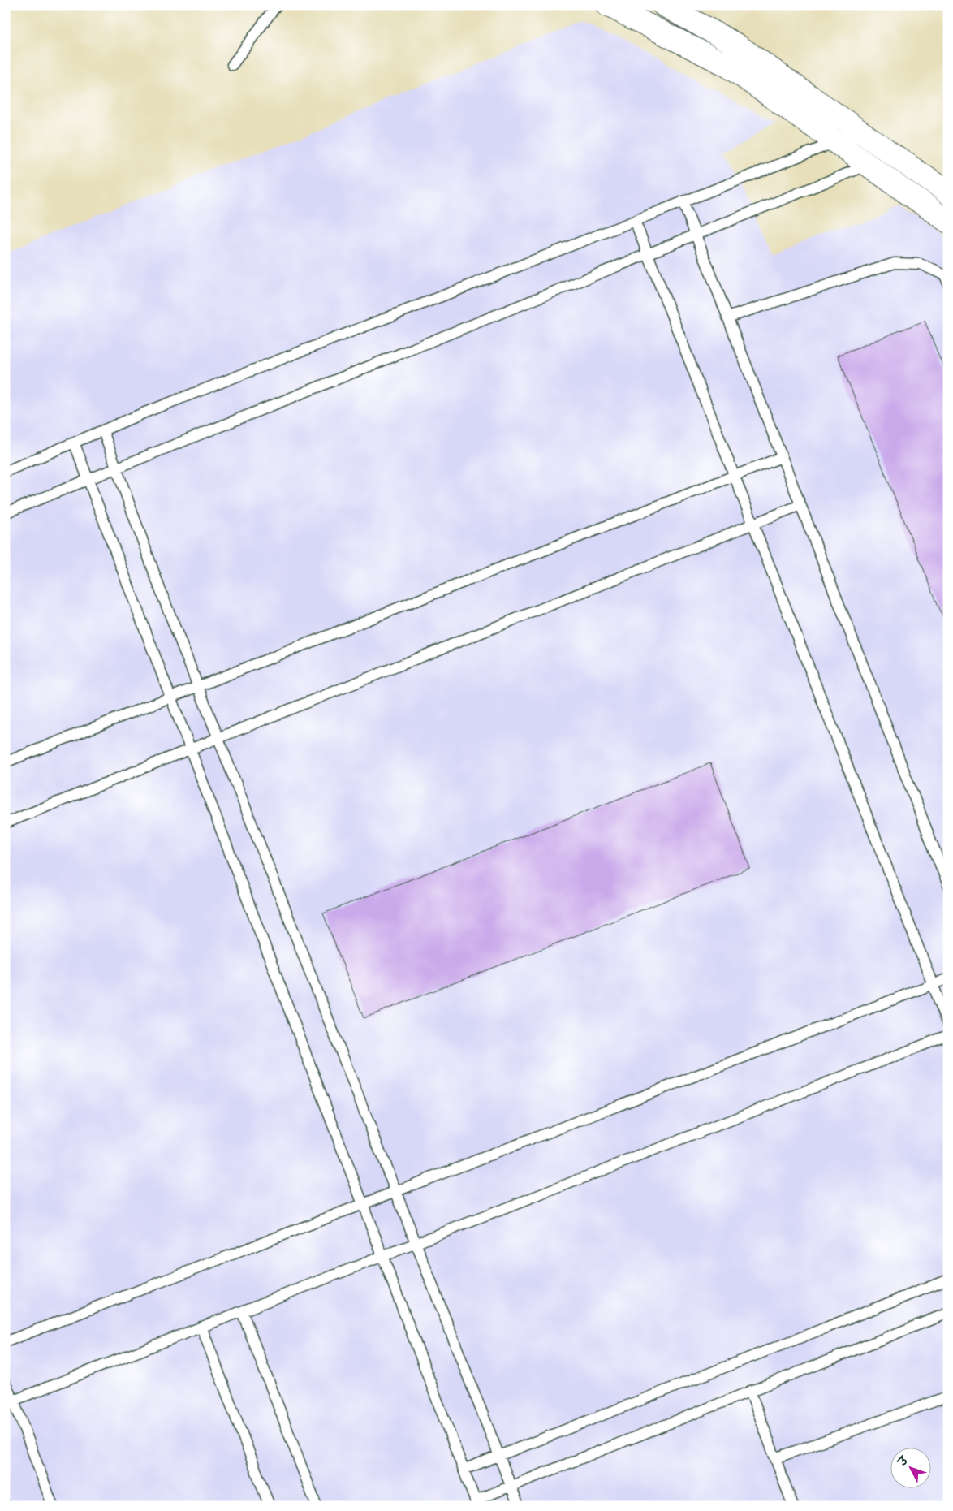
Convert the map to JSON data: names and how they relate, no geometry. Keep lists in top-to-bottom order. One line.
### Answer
{"north":"top left"}
